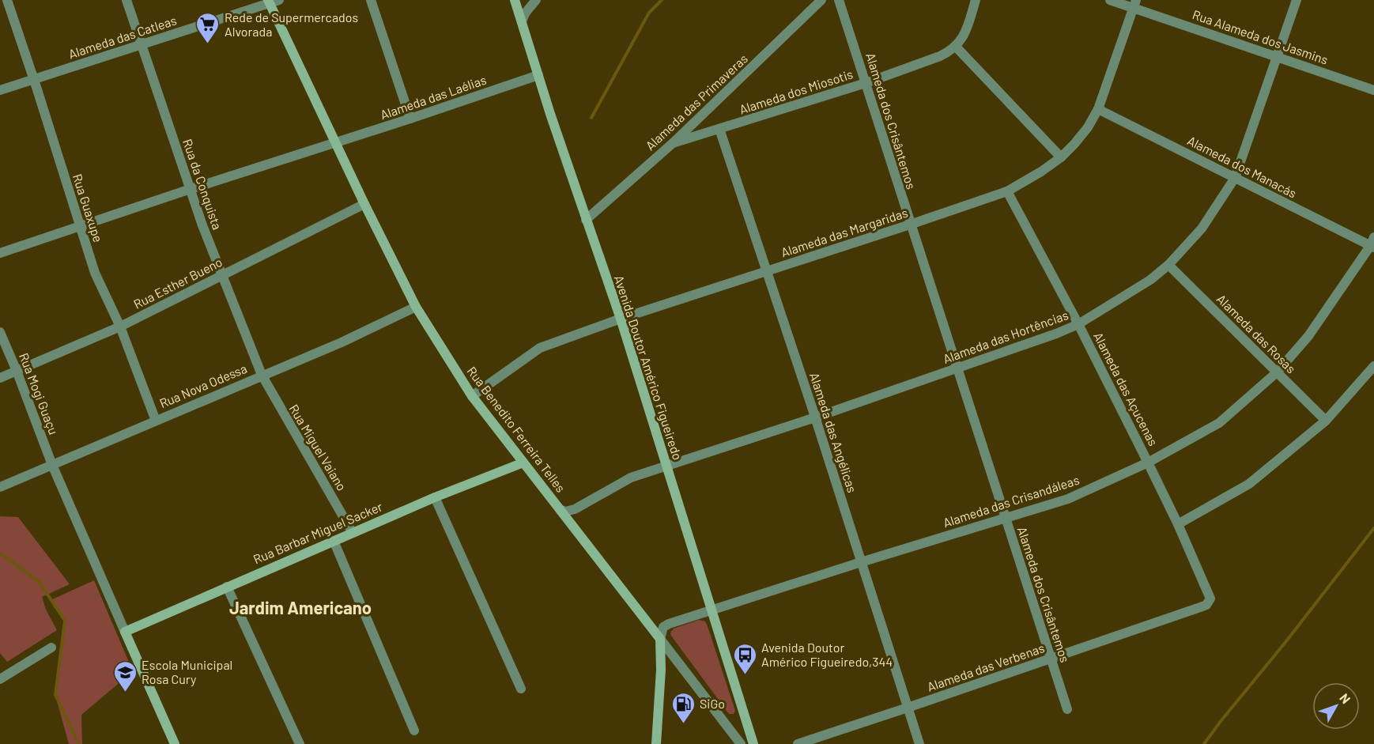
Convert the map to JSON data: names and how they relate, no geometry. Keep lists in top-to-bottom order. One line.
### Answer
{"streets":{"main road":["Avenida Doutor Américo Figueiredo","Rua Benedito Ferreira Telles","Rua Barbar Miguel Sacker"],"street":["Alameda das Catleas","Rua Alameda dos Jasmins","Alameda dos Miosotis","Alameda das Laélias","Alameda das Primaveras","Alameda dos Crisântemos","Alameda dos Manacás","Rua da Conquista","Rua Guaxupe","Alameda das Margaridas","Rua Esther Bueno","Alameda das Rosas","Alameda das Hortências","Rua Nova Odessa","Alameda das Açucenas","Rua Mogi Guaçu","Alameda das Angélicas","Rua Miguel Vaiano","Alameda das Crisandáleas","Alameda das Verbenas"]},"crossings":[["Alameda das Catleas","Rua da Conquista"],["Alameda das Catleas","Rua Guaxupe"],["Alameda das Catleas","Rua Benedito Ferreira Telles"],["Rua Alameda dos Jasmins","Alameda das Margaridas"],["Rua Alameda dos Jasmins","Alameda das Hortências"],["Alameda dos Miosotis","Alameda das Primaveras"],["Alameda dos Miosotis","Alameda dos Crisântemos"],["Alameda dos Miosotis","Alameda das Angélicas"],["Alameda das Laélias","Rua da Conquista"],["Alameda das Laélias","Rua Guaxupe"],["Alameda das Laélias","Avenida Doutor Américo Figueiredo"],["Alameda das Laélias","Rua Benedito Ferreira Telles"],["Alameda das Primaveras","Avenida Doutor Américo Figueiredo"],["Alameda dos Crisântemos","Alameda das Margaridas"],["Alameda dos Crisântemos","Alameda das Hortências"],["Alameda dos Crisântemos","Alameda das Crisandáleas"],["Alameda dos Crisântemos","Alameda das Verbenas"],["Alameda dos Manacás","Alameda das Margaridas"],["Alameda dos Manacás","Alameda das Hortências"],["Alameda dos Manacás","Alameda das Crisandáleas"],["Rua da Conquista","Rua Esther Bueno"],["Rua da Conquista","Rua Nova Odessa"],["Rua da Conquista","Rua Miguel Vaiano"],["Rua Guaxupe","Rua Esther Bueno"],["Rua Guaxupe","Rua Nova Odessa"],["Alameda das Margaridas","Avenida Doutor Américo Figueiredo"],["Alameda das Margaridas","Alameda das Açucenas"],["Alameda das Margaridas","Rua Benedito Ferreira Telles"],["Alameda das Margaridas","Alameda das Angélicas"],["Rua Esther Bueno","Rua Mogi Guaçu"],["Rua Esther Bueno","Rua Benedito Ferreira Telles"],["Alameda das Rosas","Alameda das Hortências"],["Alameda das Rosas","Alameda das Crisandáleas"],["Alameda das Hortências","Avenida Doutor Américo Figueiredo"],["Alameda das Hortências","Alameda das Açucenas"],["Alameda das Hortências","Rua Benedito Ferreira Telles"],["Alameda das Hortências","Alameda das Angélicas"],["Avenida Doutor Américo Figueiredo","Alameda das Crisandáleas"],["Rua Nova Odessa","Rua Mogi Guaçu"],["Rua Nova Odessa","Rua Benedito Ferreira Telles"],["Rua Nova Odessa","Rua Miguel Vaiano"],["Alameda das Açucenas","Alameda das Crisandáleas"],["Alameda das Açucenas","Alameda das Verbenas"],["Rua Mogi Guaçu","Rua Barbar Miguel Sacker"],["Rua Benedito Ferreira Telles","Alameda das Crisandáleas"],["Rua Benedito Ferreira Telles","Rua Barbar Miguel Sacker"],["Alameda das Angélicas","Alameda das Crisandáleas"],["Alameda das Angélicas","Alameda das Verbenas"],["Rua Miguel Vaiano","Rua Barbar Miguel Sacker"]],"districts":["Jardim Americano"],"places":{"supermarket":["Rede de Supermercados Alvorada"],"bus stop":["Avenida Doutor Américo Figueiredo,344"],"school or university":["Escola Municipal Rosa Cury"],"fuel station":["SiGo"]},"north":"top right"}
